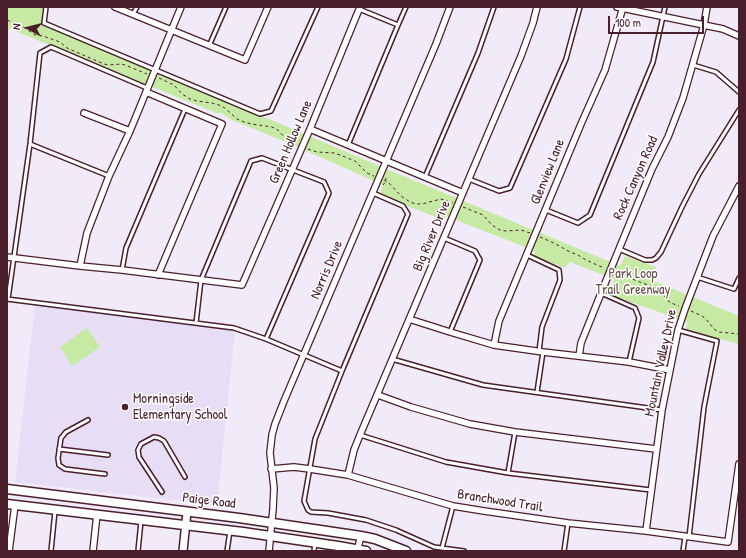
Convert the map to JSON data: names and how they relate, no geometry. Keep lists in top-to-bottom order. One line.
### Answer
{"streets":{"main road":["Paige Road"],"street":["Green Hollow Lane","Glenview Lane","Rock Canyon Road","Big River Drive","Norris Drive","Mountain Valley Drive","Branchwood Trail"]},"crossings":[["Big River Drive","Branchwood Trail"],["Norris Drive","Paige Road"],["Norris Drive","Branchwood Trail"],["Mountain Valley Drive","Branchwood Trail"]],"parks":["Park Loop Trail Greenway"],"places":["Morningside Elementary School"],"scale_bar":"100 m","north":"left"}
